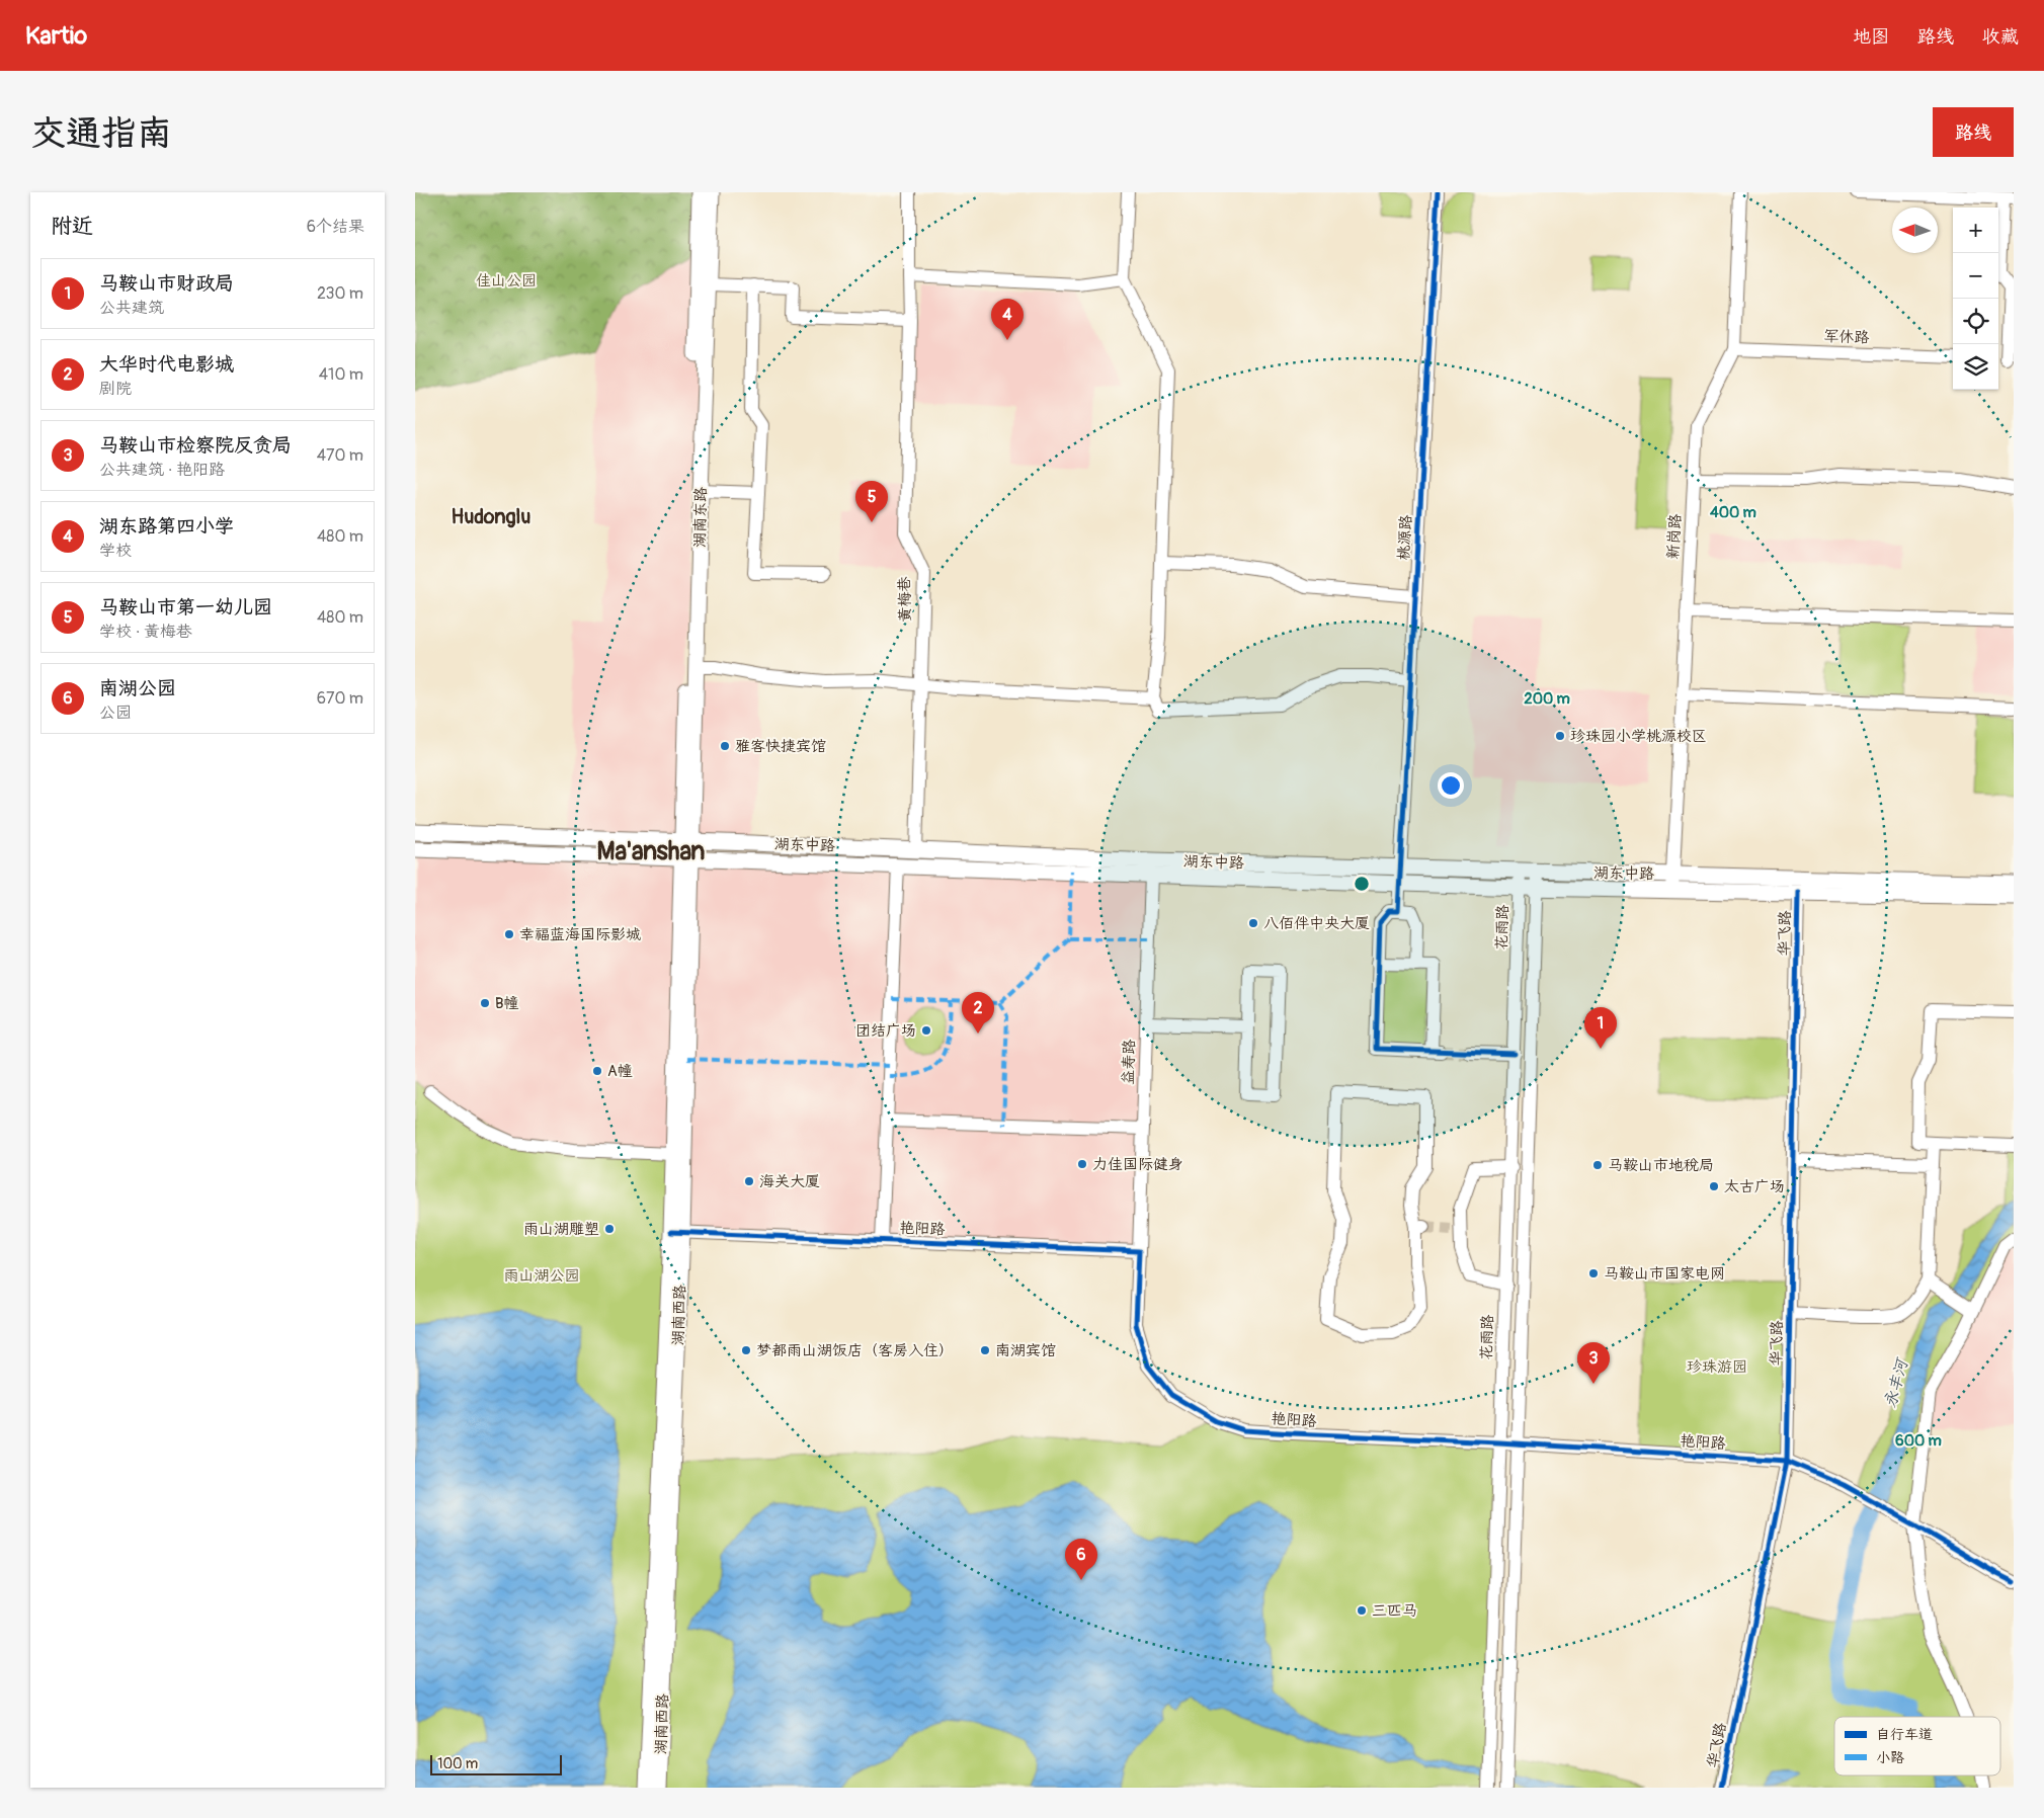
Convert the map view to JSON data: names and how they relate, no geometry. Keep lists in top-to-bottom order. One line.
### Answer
{"streets":{"main road":["湖南东路","湖东中路","湖南西路"],"street":["军休路","新岗路","桃源路","黄梅巷","花雨路","华飞路","益寿路","艳阳路"]},"crossings":[["军休路","新岗路"],["湖南东路","湖东中路"],["新岗路","湖东中路"],["桃源路","湖东中路"],["黄梅巷","湖东中路"],["湖东中路","花雨路"],["湖东中路","华飞路"],["湖东中路","益寿路"],["湖东中路","湖南西路"],["花雨路","艳阳路"],["华飞路","艳阳路"],["益寿路","艳阳路"],["艳阳路","湖南西路"]],"districts":["Hudonglu","Ma'anshan"],"water":["永丰河"],"parks":["佳山公园","雨山湖公园","珍珠游园"],"places":["珍珠园小学桃源校区","雅客快捷宾馆","八佰伴中央大厦","幸福蓝海国际影城","B幢","团结广场","A幢","力佳国际健身","马鞍山市地税局","海关大厦","太古广场","雨山湖雕塑","马鞍山市国家电网","梦都雨山湖饭店（客房入住）","南湖宾馆","三匹马"],"legend":["自行车道","小路"],"scale_bar":"100 m","north":"left","page":{"header":"Kartio","nav":["地图","路线","收藏"],"buttons":"路线","title":"交通指南","heading":["附近","6个结果"],"map_buttons":["+","−"],"list":[{"mark":"1","name":"马鞍山市财政局","note":"公共建筑","value":"230 m"},{"mark":"2","name":"大华时代电影城","note":"剧院","value":"410 m"},{"mark":"3","name":"马鞍山市检察院反贪局","note":"公共建筑 · 艳阳路","value":"470 m"},{"mark":"4","name":"湖东路第四小学","note":"学校","value":"480 m"},{"mark":"5","name":"马鞍山市第一幼儿园","note":"学校 · 黄梅巷","value":"480 m"},{"mark":"6","name":"南湖公园","note":"公园","value":"670 m"}],"pins":["4","5","2","1","3","6"],"scale":"100 m"},"rings":["400 m","200 m","600 m"]}
